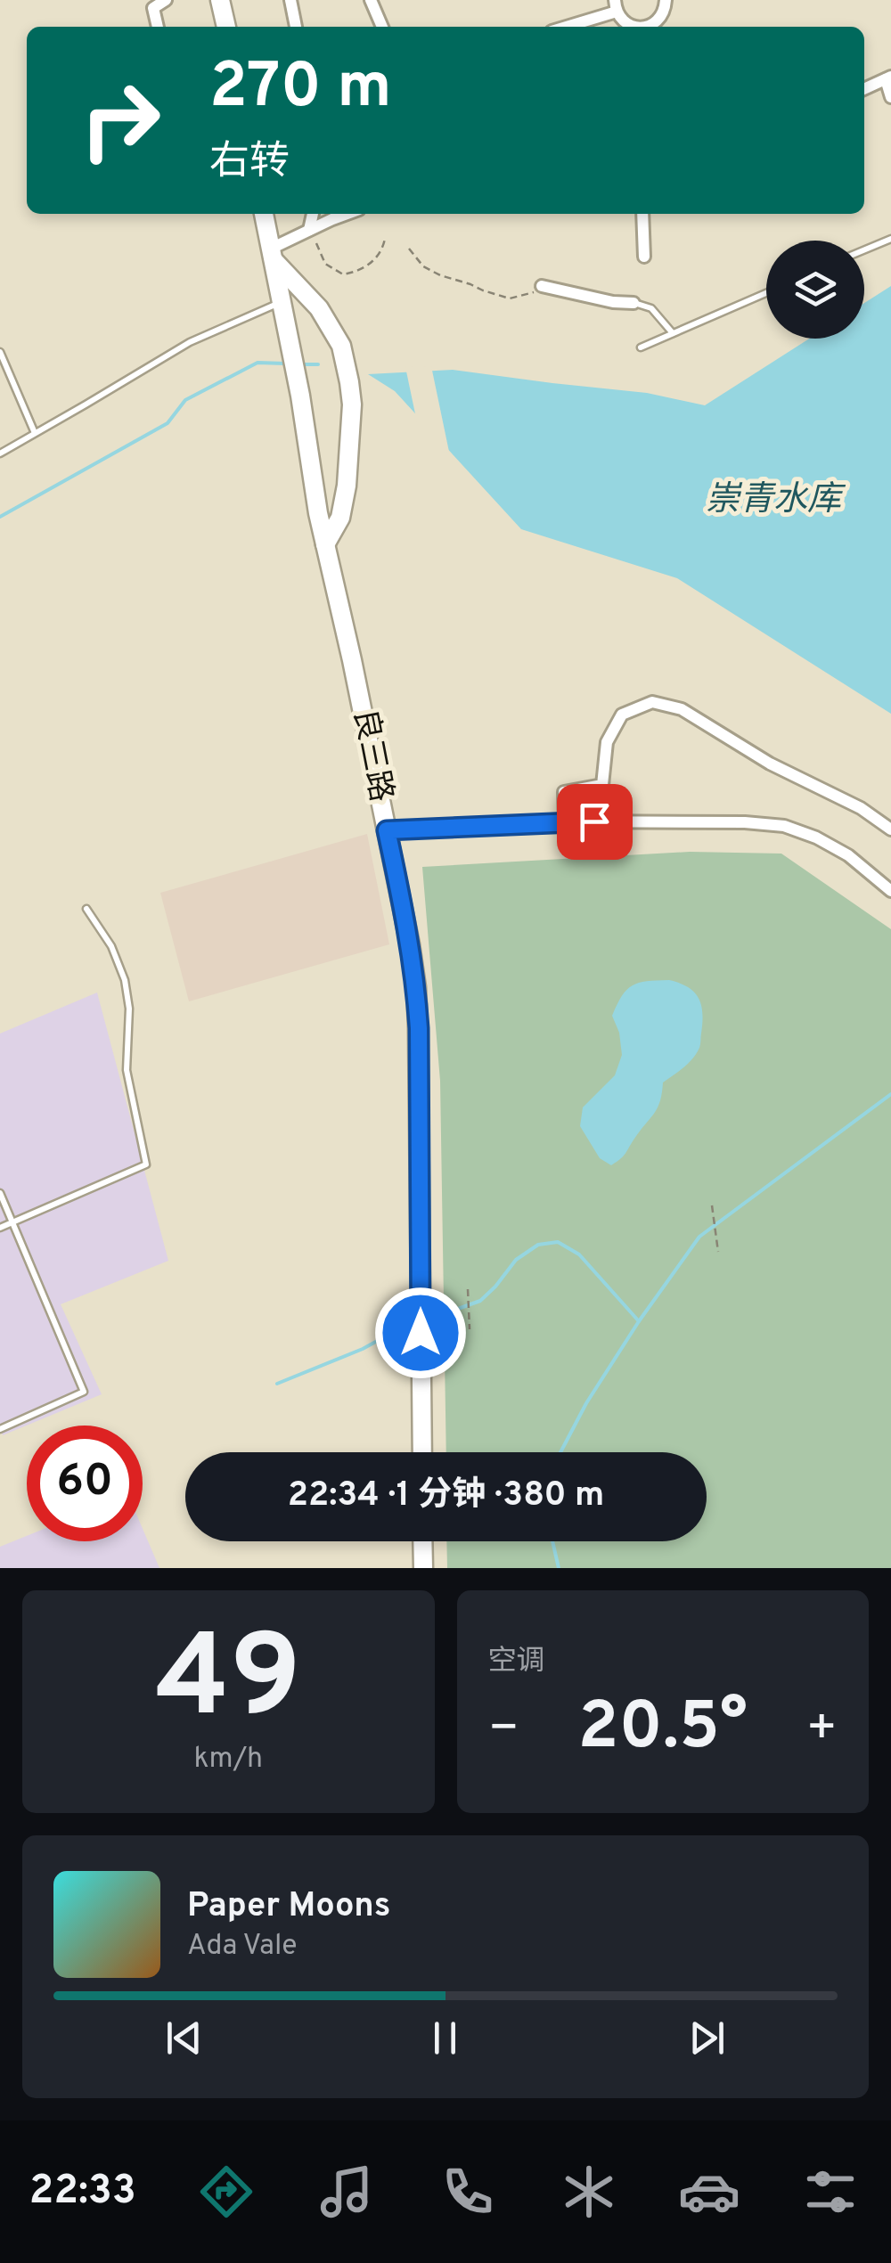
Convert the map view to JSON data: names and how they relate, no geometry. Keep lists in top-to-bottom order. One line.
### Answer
{"streets":{"main road":["良三路"]},"water":["崇青水库"],"page":{"turn":["270 m","右转"],"limit":"60","trip":"22:34 · 1 分钟 · 380 m","tile":[["49","km/h"],"空调"],"heat":["−","20.5°","+"],"song":["Paper Moons","Ada Vale"],"tabs":"22:33"}}
